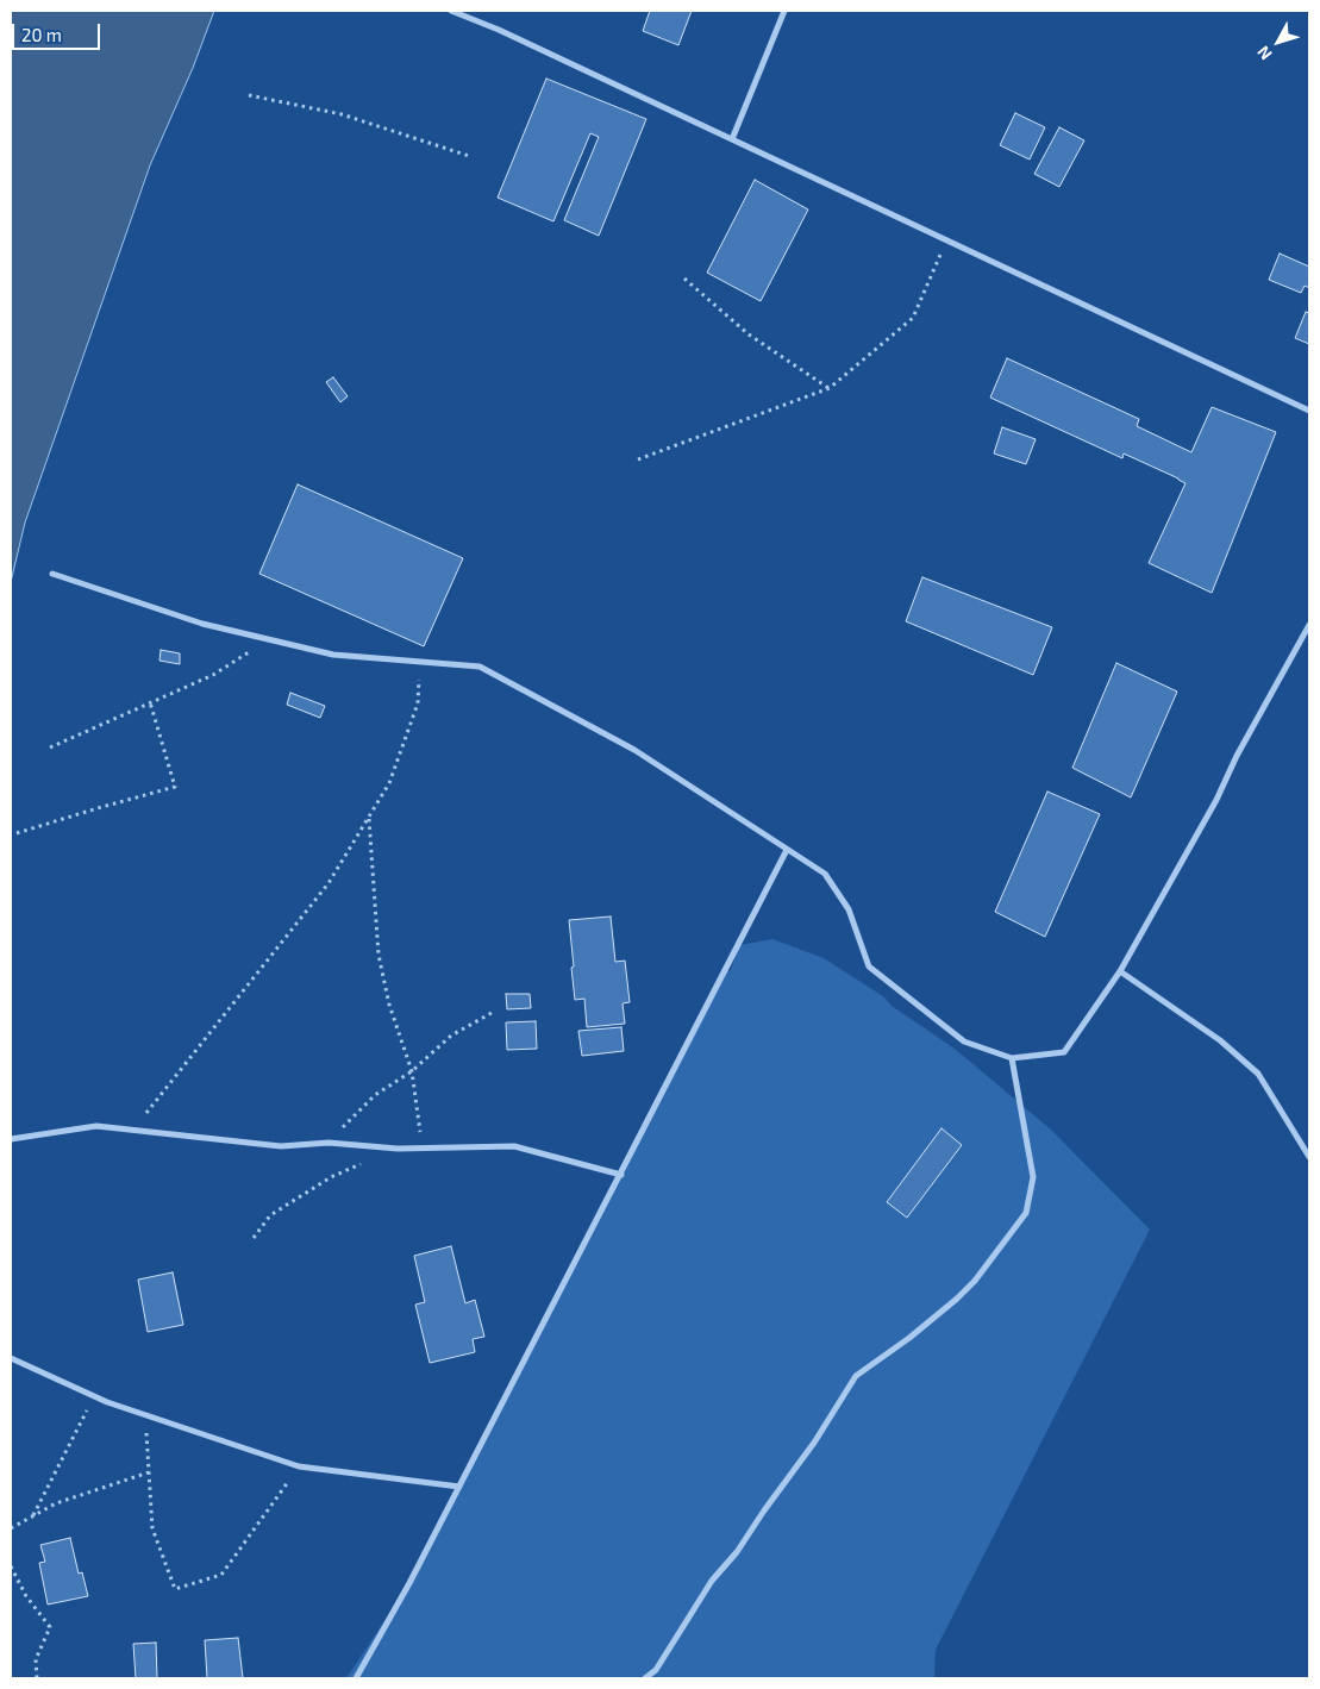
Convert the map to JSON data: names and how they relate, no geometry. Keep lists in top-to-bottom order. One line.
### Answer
{"scale_bar":"20 m","north":"bottom left"}
